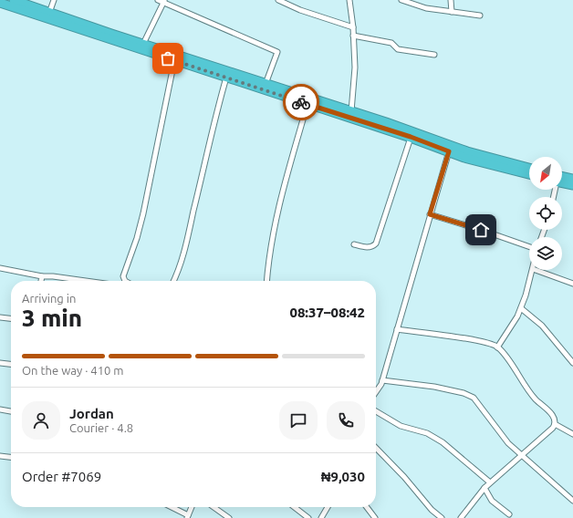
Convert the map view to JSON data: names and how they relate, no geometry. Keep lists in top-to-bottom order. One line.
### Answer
{"north":"bottom left","page":{"heading":["3 min","Arriving in","08:37–08:42"],"panel":["Jordan","Courier · 4.8","Order #7069","₦9,030"],"bar":"On the way · 410 m"}}
